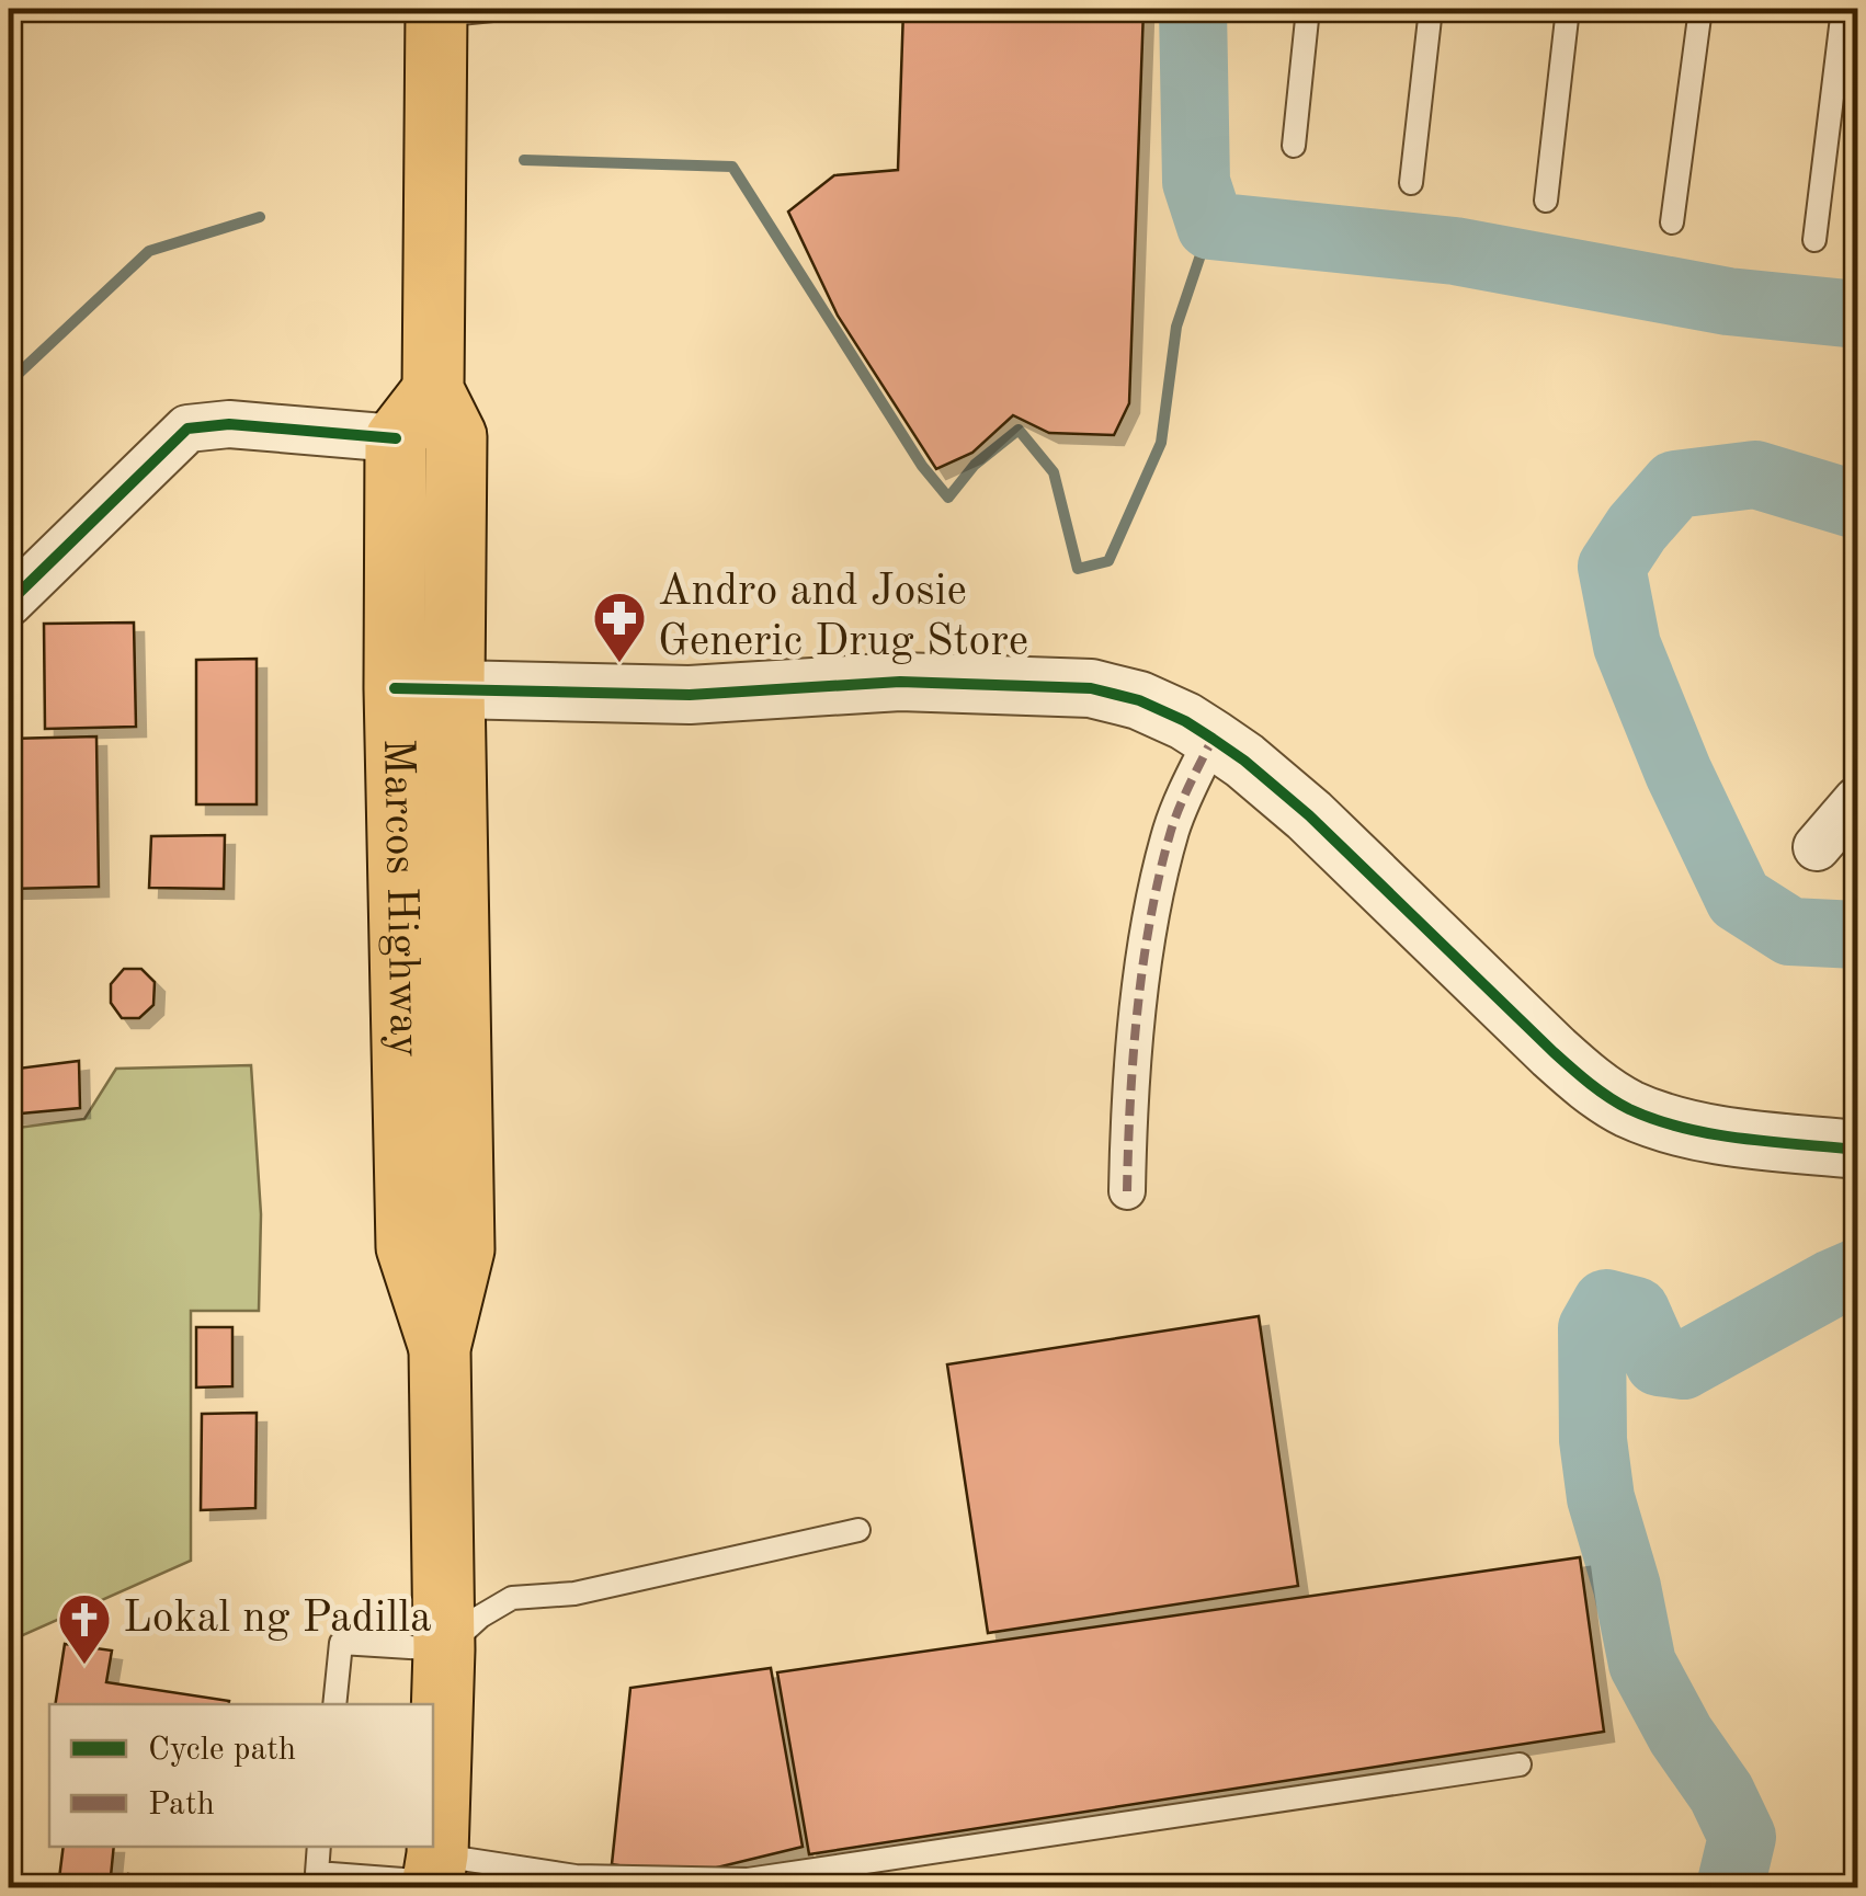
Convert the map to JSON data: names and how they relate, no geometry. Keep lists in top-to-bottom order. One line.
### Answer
{"streets":{"main road":["Marcos Highway"]},"places":{"pharmacy":["Andro and Josie Generic Drug Store"],"church":["Lokal ng Padilla"]},"legend":["Cycle path","Path"]}
